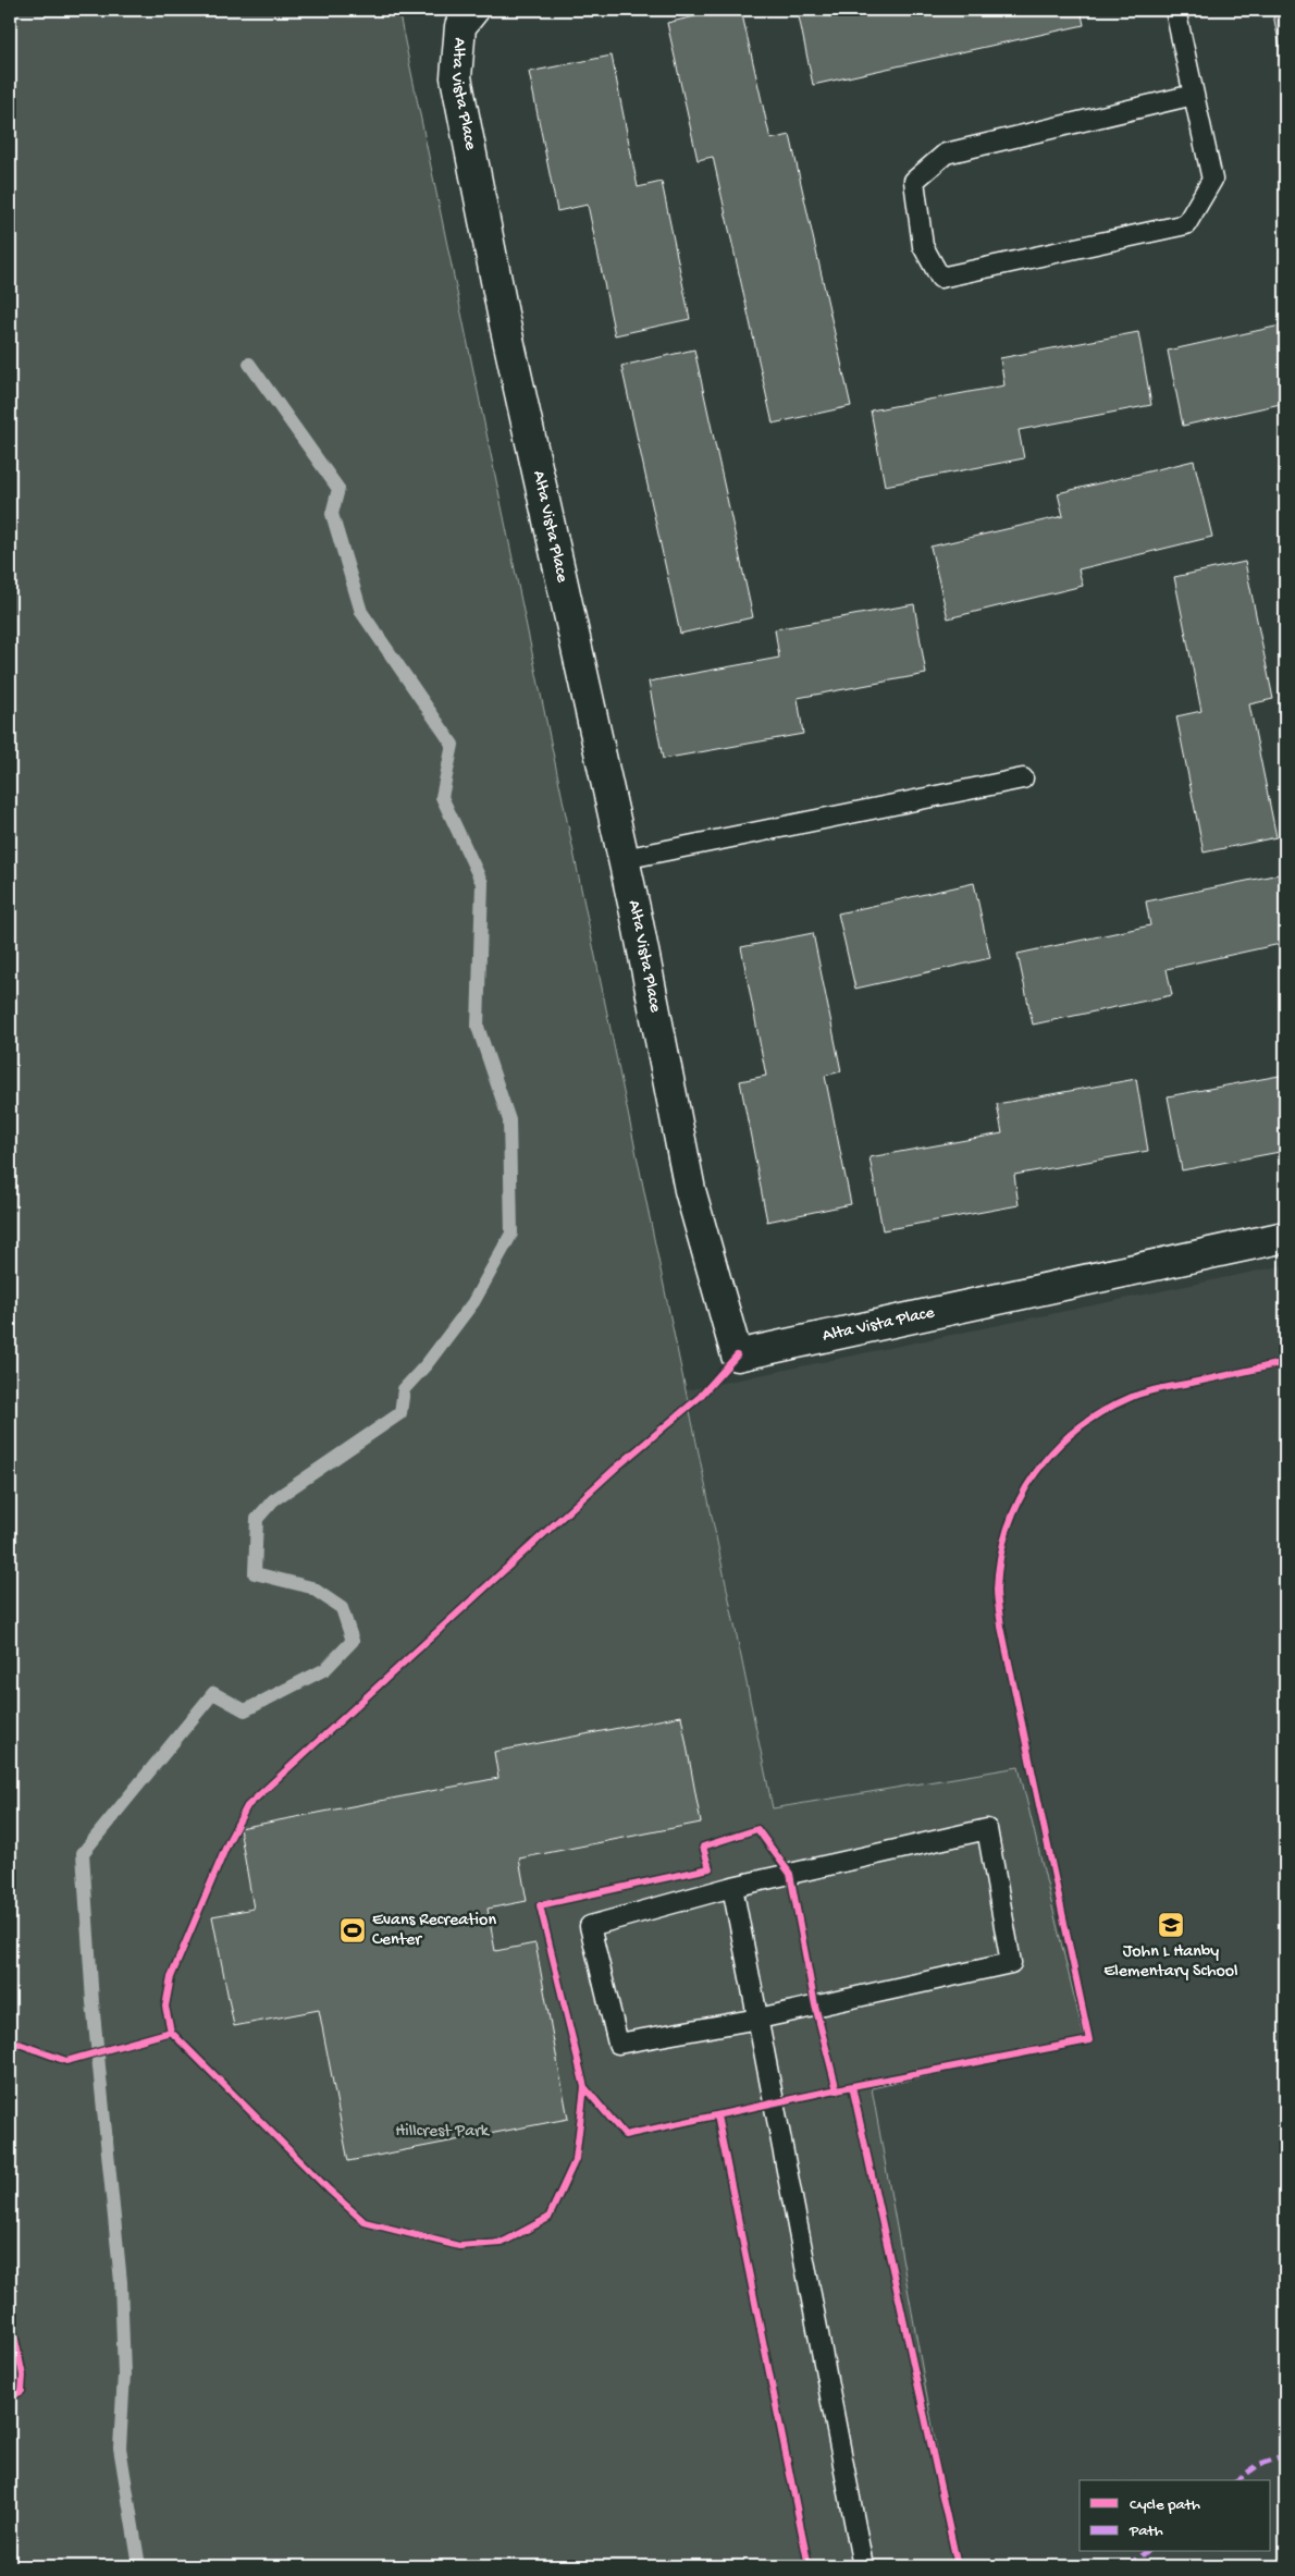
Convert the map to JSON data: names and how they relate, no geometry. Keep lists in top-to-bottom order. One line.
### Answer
{"streets":{"street":["Alta Vista Place"]},"parks":["Hillcrest Park"],"places":{"school or university":["John L Hanby Elementary School"],"sports":["Evans Recreation Center"]},"legend":["Cycle path","Path"]}
